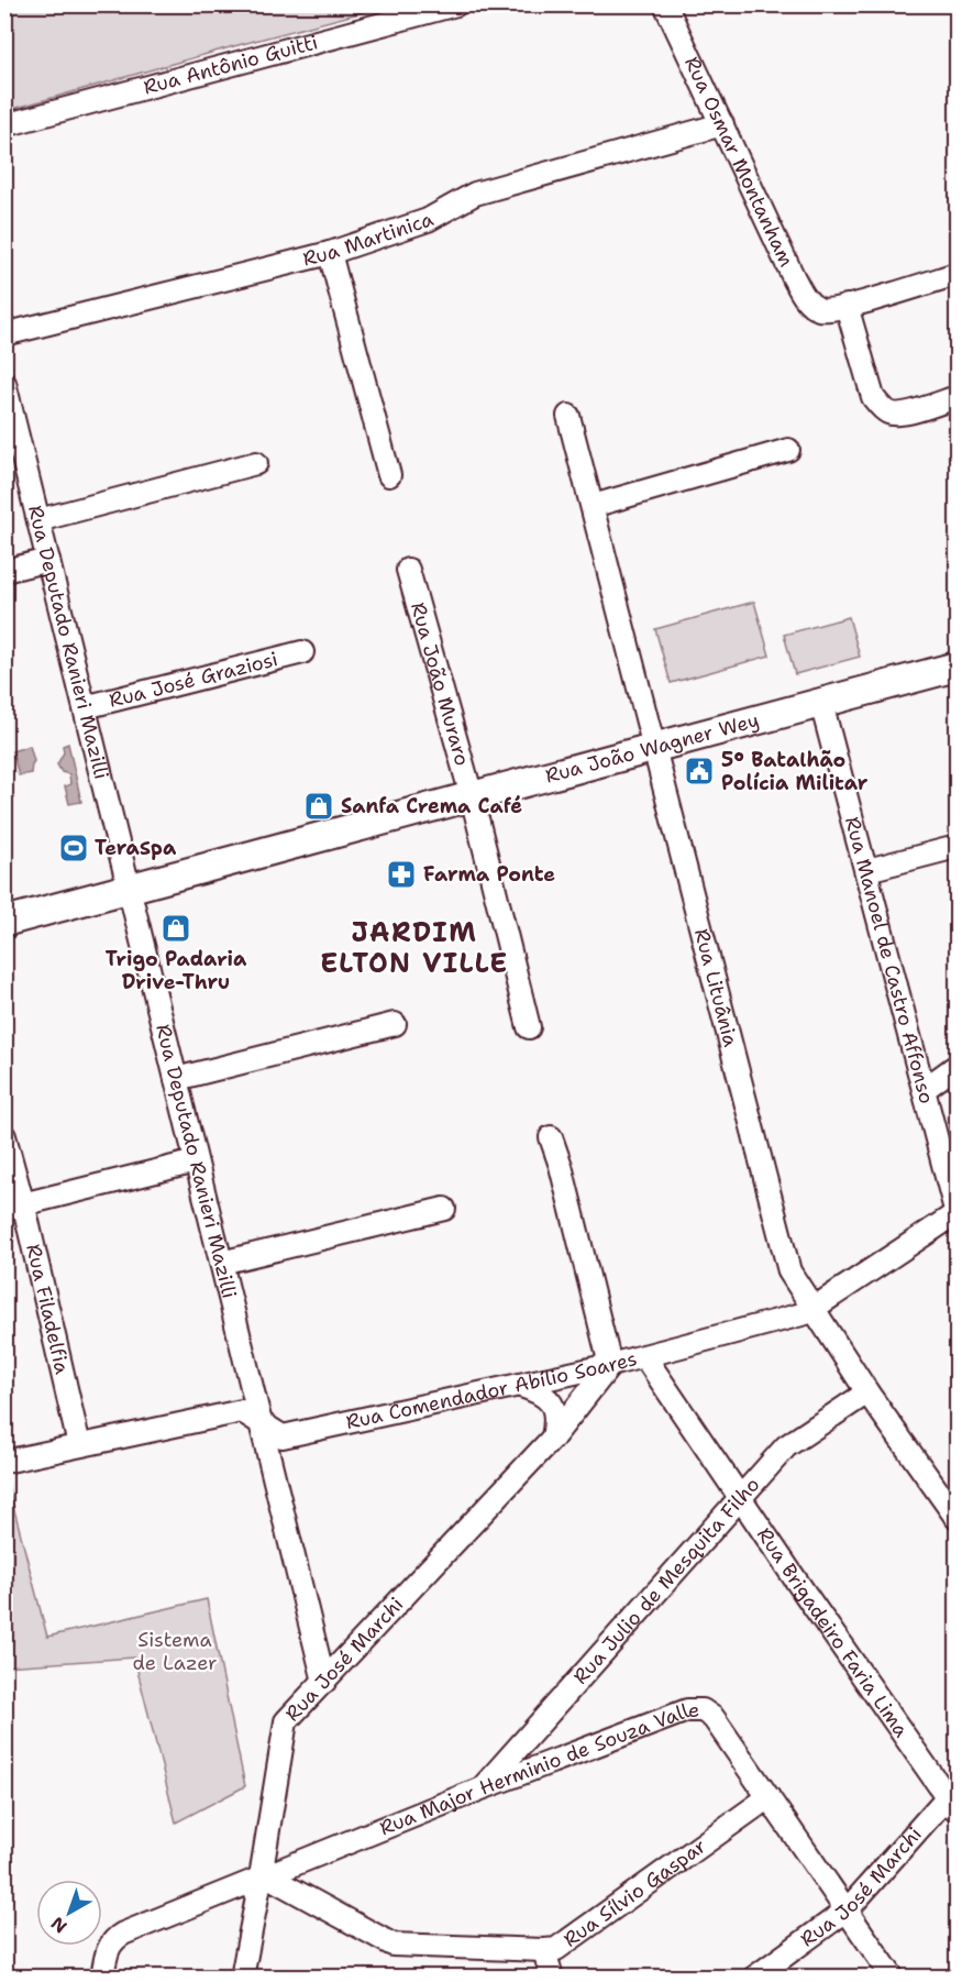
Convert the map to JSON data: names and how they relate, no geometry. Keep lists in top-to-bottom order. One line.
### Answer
{"streets":{"main road":["Rua João Wagner Wey"],"street":["Rua Antônio Guitti","Rua Osmar Montanham","Rua Martinica","Rua Deputado Ranieri Mazilli","Rua José Graziosi","Rua João Muraro","Rua Manoel de Castro Affonso","Rua Lituânia","Rua Filadelfia","Rua Comendador Abílio Soares","Rua Julio de Mesquita Filho","Rua Brigadeiro Faria Lima","Rua José Marchi","Rua Major Herminio de Souza Valle","Rua Sílvio Gaspar"]},"crossings":[["Rua Osmar Montanham","Rua Martinica"],["Rua Deputado Ranieri Mazilli","Rua José Graziosi"],["Rua Deputado Ranieri Mazilli","Rua João Wagner Wey"],["Rua Deputado Ranieri Mazilli","Rua Comendador Abílio Soares"],["Rua Deputado Ranieri Mazilli","Rua José Marchi"],["Rua João Muraro","Rua João Wagner Wey"],["Rua João Wagner Wey","Rua Manoel de Castro Affonso"],["Rua João Wagner Wey","Rua Lituânia"],["Rua Manoel de Castro Affonso","Rua Comendador Abílio Soares"],["Rua Lituânia","Rua Comendador Abílio Soares"],["Rua Lituânia","Rua Julio de Mesquita Filho"],["Rua Filadelfia","Rua Comendador Abílio Soares"],["Rua Comendador Abílio Soares","Rua Brigadeiro Faria Lima"],["Rua Comendador Abílio Soares","Rua José Marchi"],["Rua Julio de Mesquita Filho","Rua Brigadeiro Faria Lima"],["Rua Julio de Mesquita Filho","Rua Major Herminio de Souza Valle"],["Rua Brigadeiro Faria Lima","Rua José Marchi"],["Rua José Marchi","Rua Major Herminio de Souza Valle"],["Rua José Marchi","Rua Sílvio Gaspar"],["Rua Major Herminio de Souza Valle","Rua Sílvio Gaspar"]],"districts":["JARDIM ELTON VILLE"],"parks":["Sistema de Lazer"],"places":{"public building":["5º Batalhão Polícia Militar"],"shop":["Sanfa Crema Café","Trigo Padaria Drive-Thru"],"sports":["TeraSpa"],"pharmacy":["Farma Ponte"]},"north":"bottom left"}
